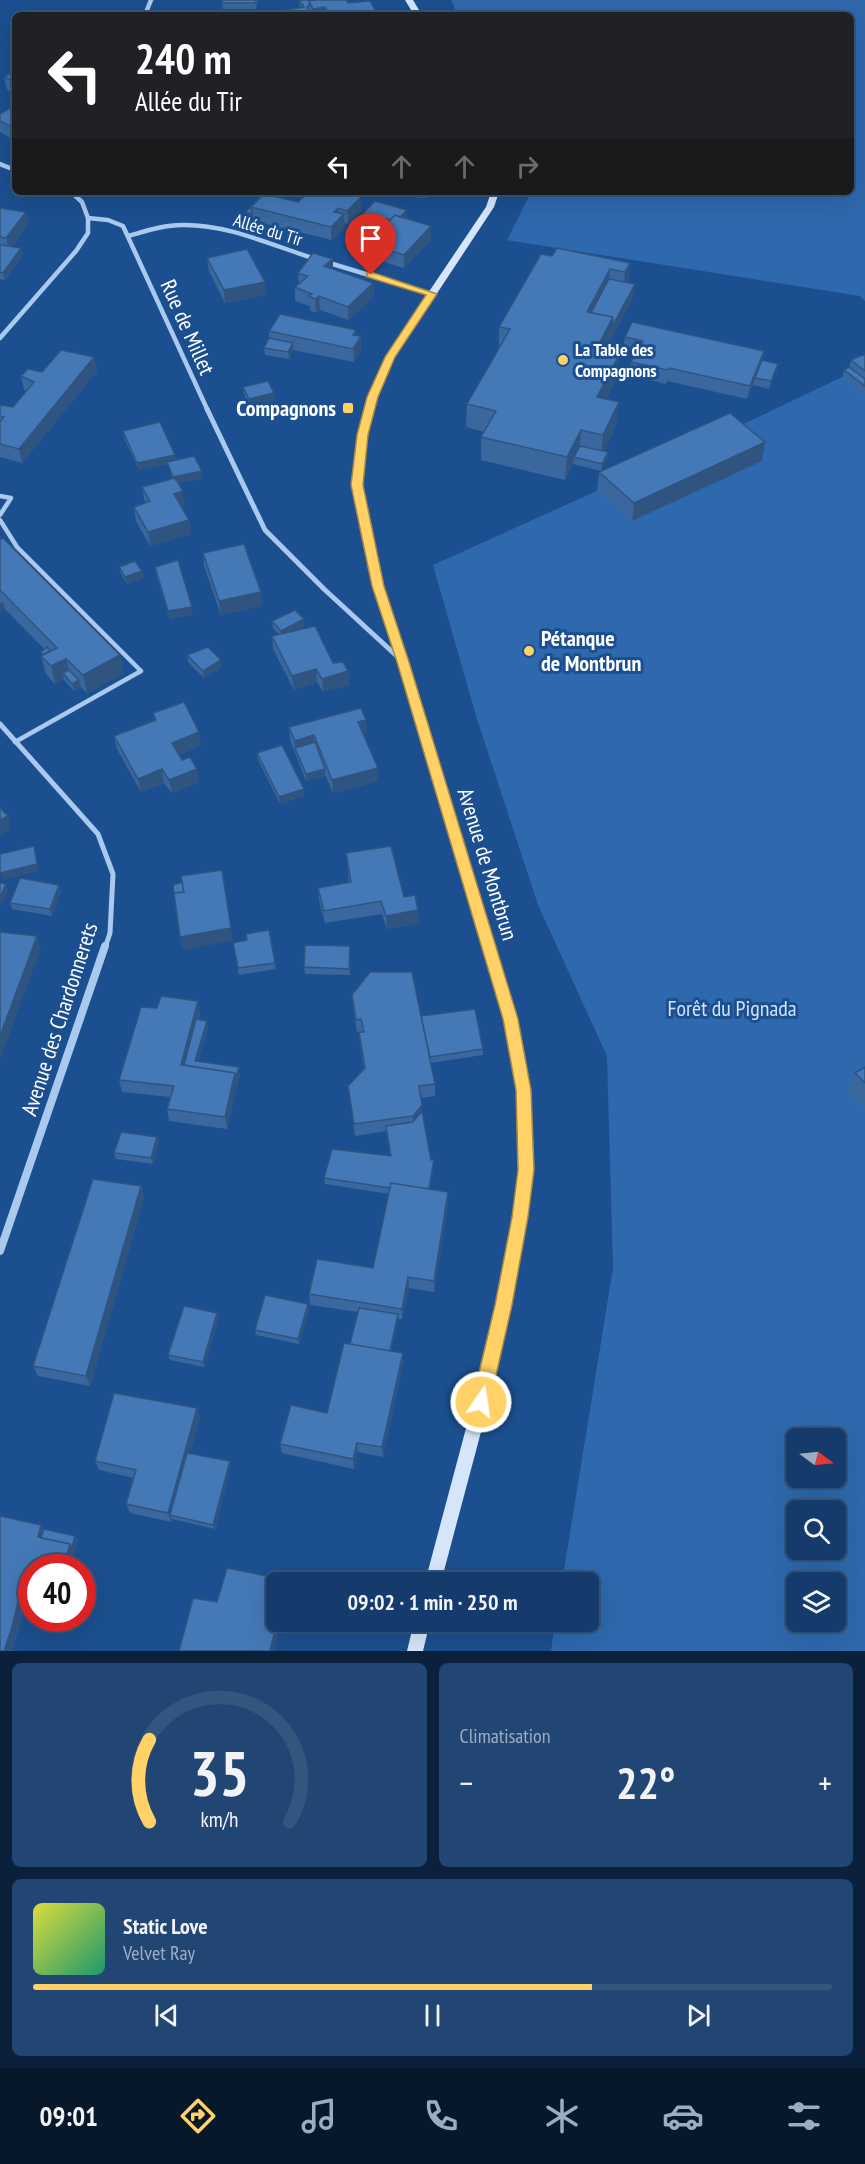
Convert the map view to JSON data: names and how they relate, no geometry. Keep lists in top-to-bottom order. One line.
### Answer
{"streets":{"street":["Allée du Tir","Rue de Millet","Avenue de Montbrun","Avenue des Chardonnerets"]},"crossings":[["Allée du Tir","Rue de Millet"],["Allée du Tir","Avenue de Montbrun"],["Rue de Millet","Avenue de Montbrun"]],"parks":["Forêt du Pignada"],"places":{"other":["La Table des Compagnons","Pétanque de Montbrun"],"transit":["Compagnons"]},"north":"right","page":{"turn":["240 m","Allée du Tir"],"limit":"40","trip":"09:02 · 1 min · 250 m","tile":"Climatisation","heat":["−","22°","+"],"song":["Static Love","Velvet Ray"],"tabs":"09:01","gauge":["35","km/h"]}}
